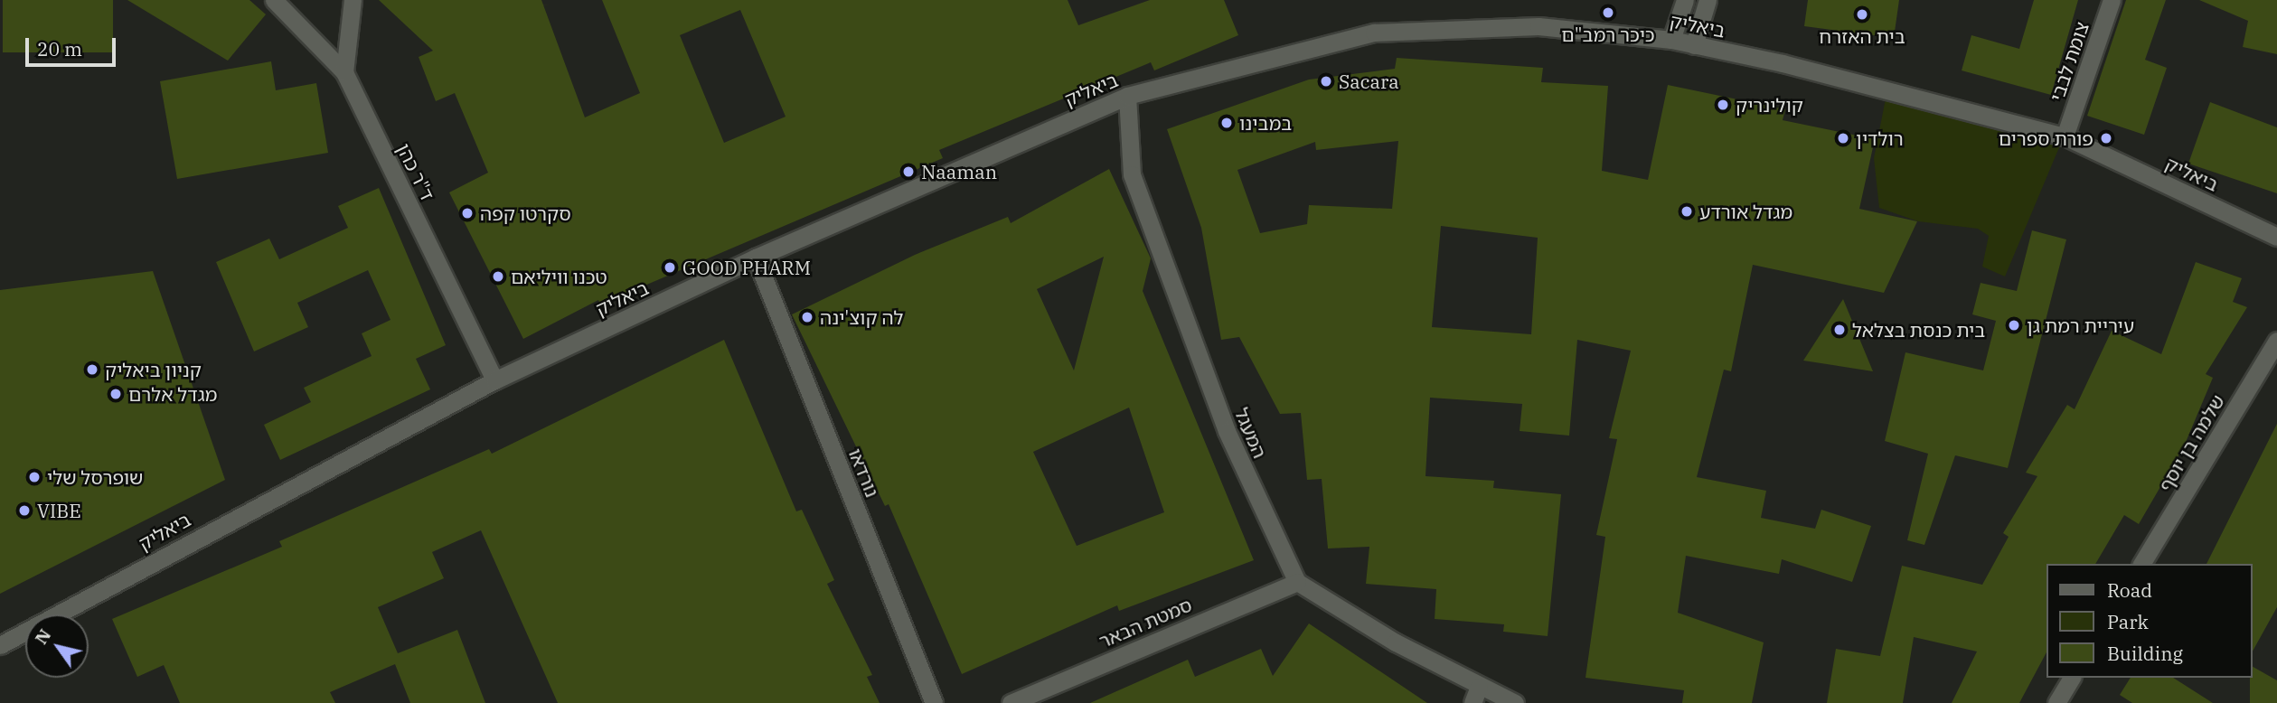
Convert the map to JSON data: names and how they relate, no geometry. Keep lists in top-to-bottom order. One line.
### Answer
{"streets":{"street":["ביאליק","צומת לבבי","ד\"ר כהן","המעגל","שלמה בן יוסף","נורדאו","סמטת הבאר"]},"crossings":[["ביאליק","צומת לבבי"],["ביאליק","ד\"ר כהן"],["ביאליק","המעגל"],["ביאליק","נורדאו"],["המעגל","סמטת הבאר"]],"places":["כיכר רמב\"ם","בית האזרח","Sacara","קולינריק","במבינו","רולדין","פורת ספרים","Naaman","מגדל אורדע","סקרטו קפה","GOOD PHARM","טכנו וויליאם","לה קוצ'ינה","עיריית רמת גן","בית כנסת בצלאל","קניון ביאליק","מגדל אלרם","שופרסל שלי","VIBE"],"legend":["Road","Park","Building"],"scale_bar":"20 m","north":"top left"}
